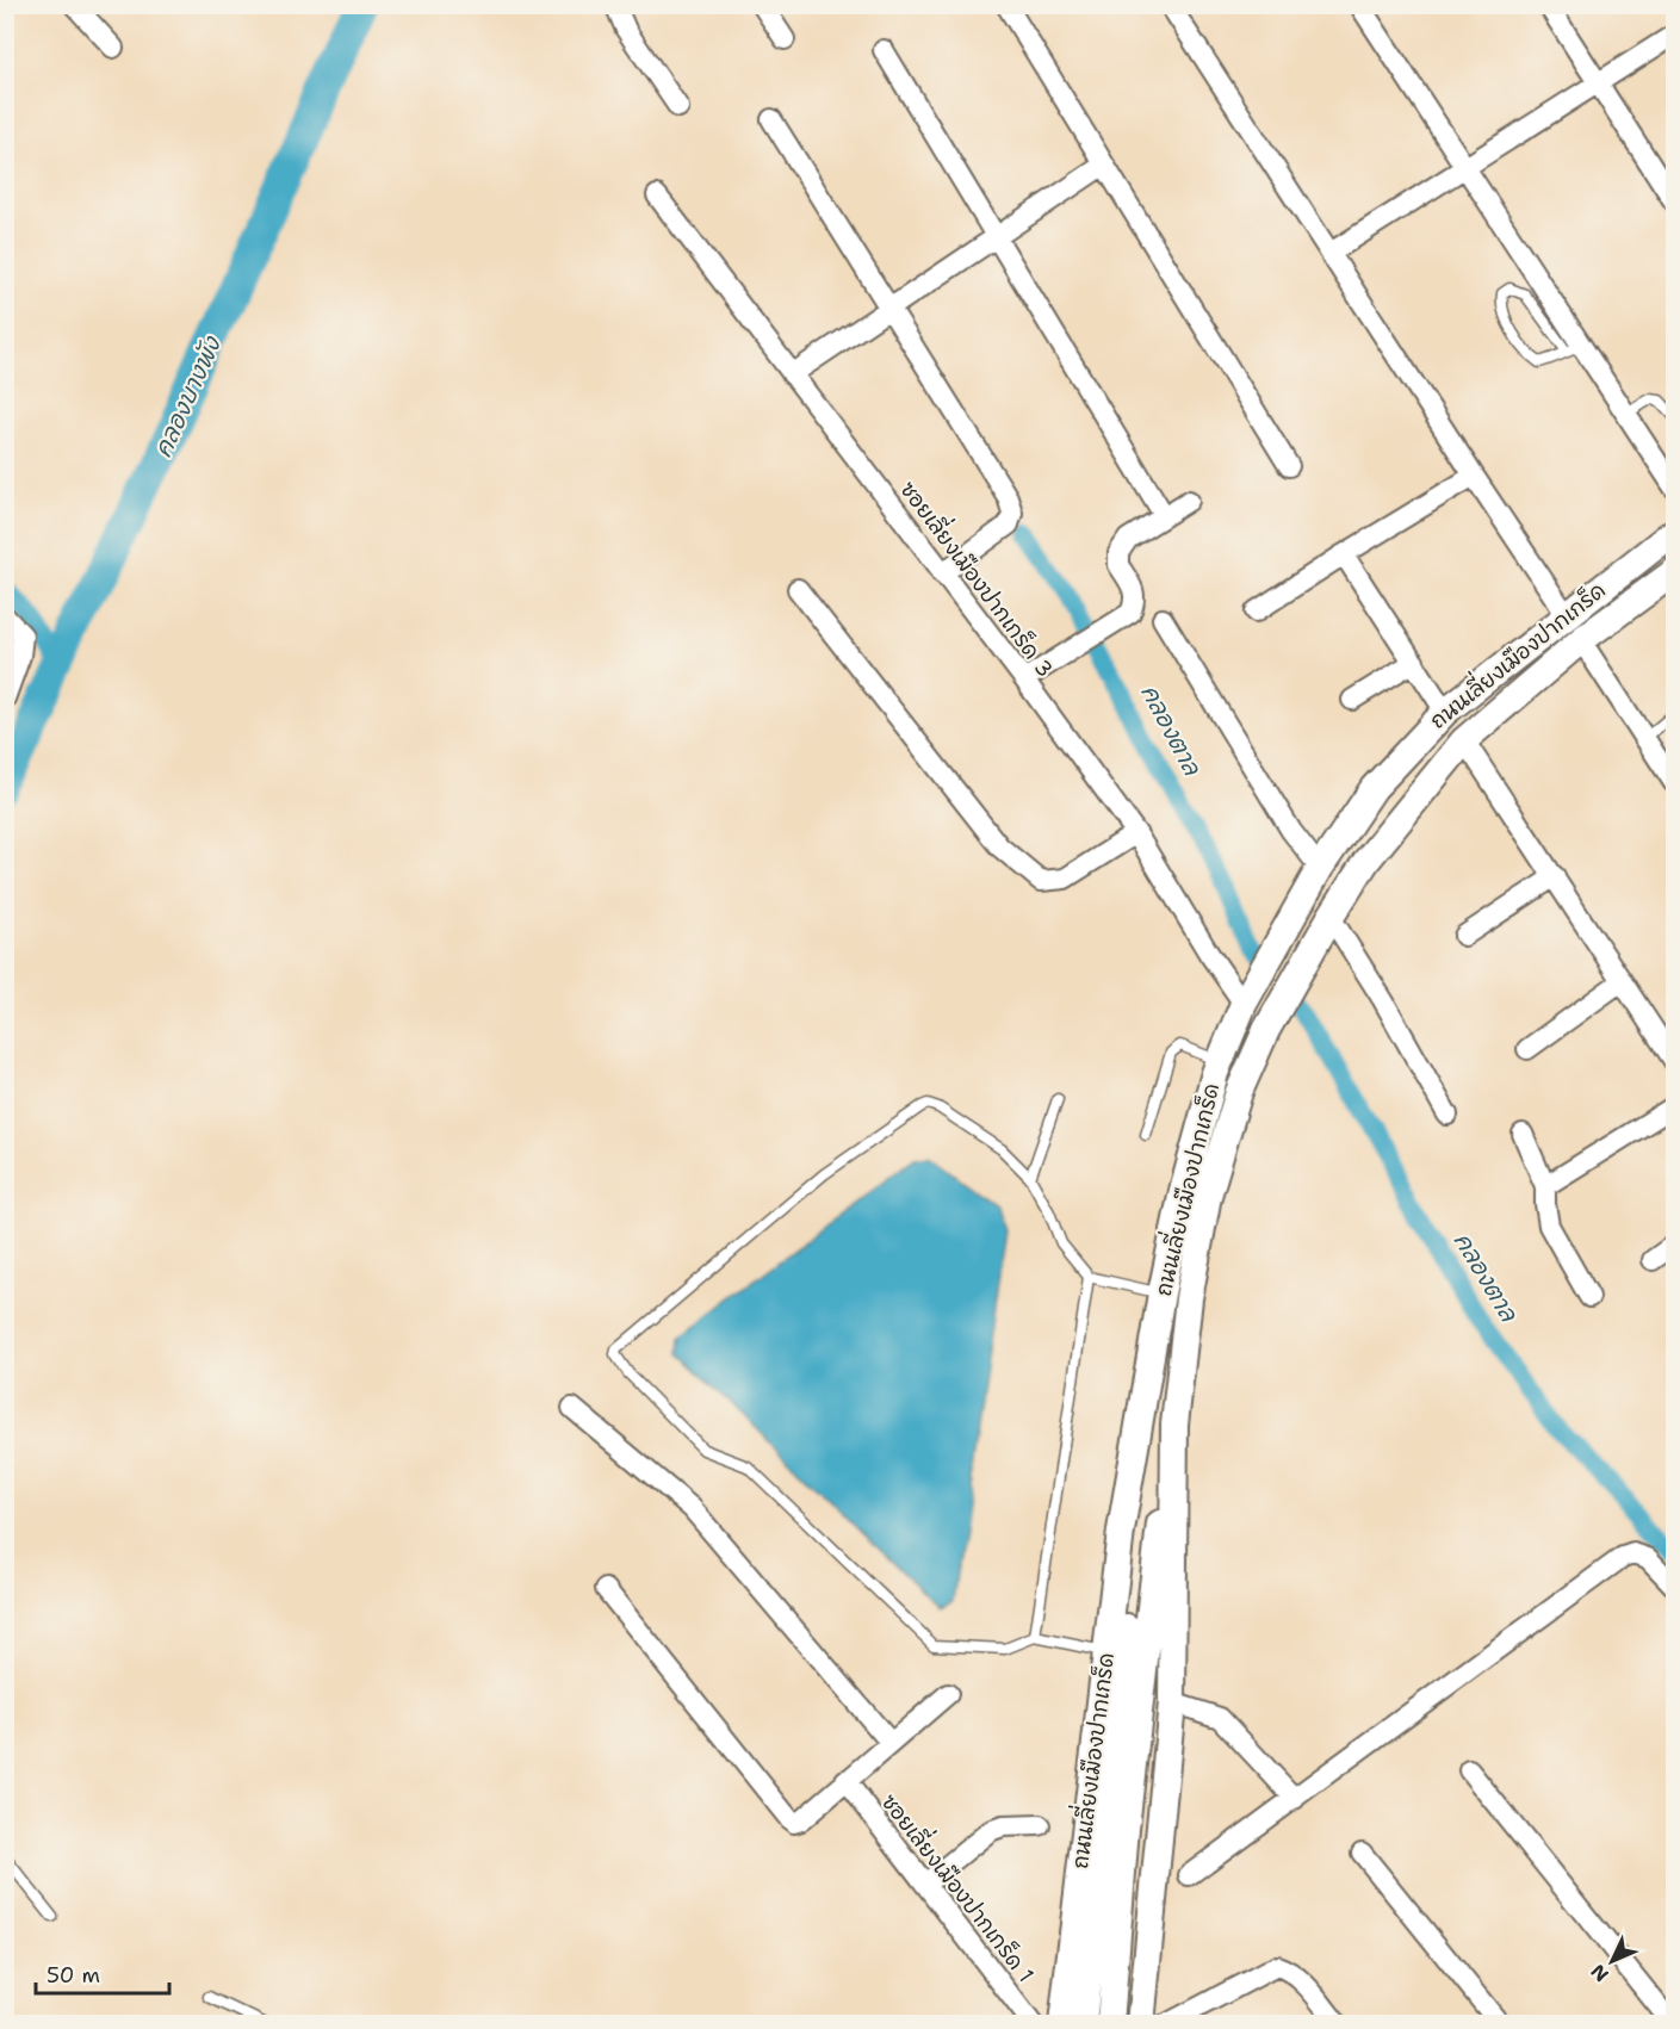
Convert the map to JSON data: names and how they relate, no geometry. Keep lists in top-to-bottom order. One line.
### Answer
{"streets":{"main road":["ถนนเลี่ยงเมืองปากเกร็ด"],"street":["ซอยเลี่ยงเมืองปากเกร็ด 3","ซอยเลี่ยงเมืองปากเกร็ด 1"]},"crossings":[["ซอยเลี่ยงเมืองปากเกร็ด 3","ถนนเลี่ยงเมืองปากเกร็ด"]],"water":["คลองบางพัง","คลองตาล"],"scale_bar":"50 m","north":"bottom left"}
